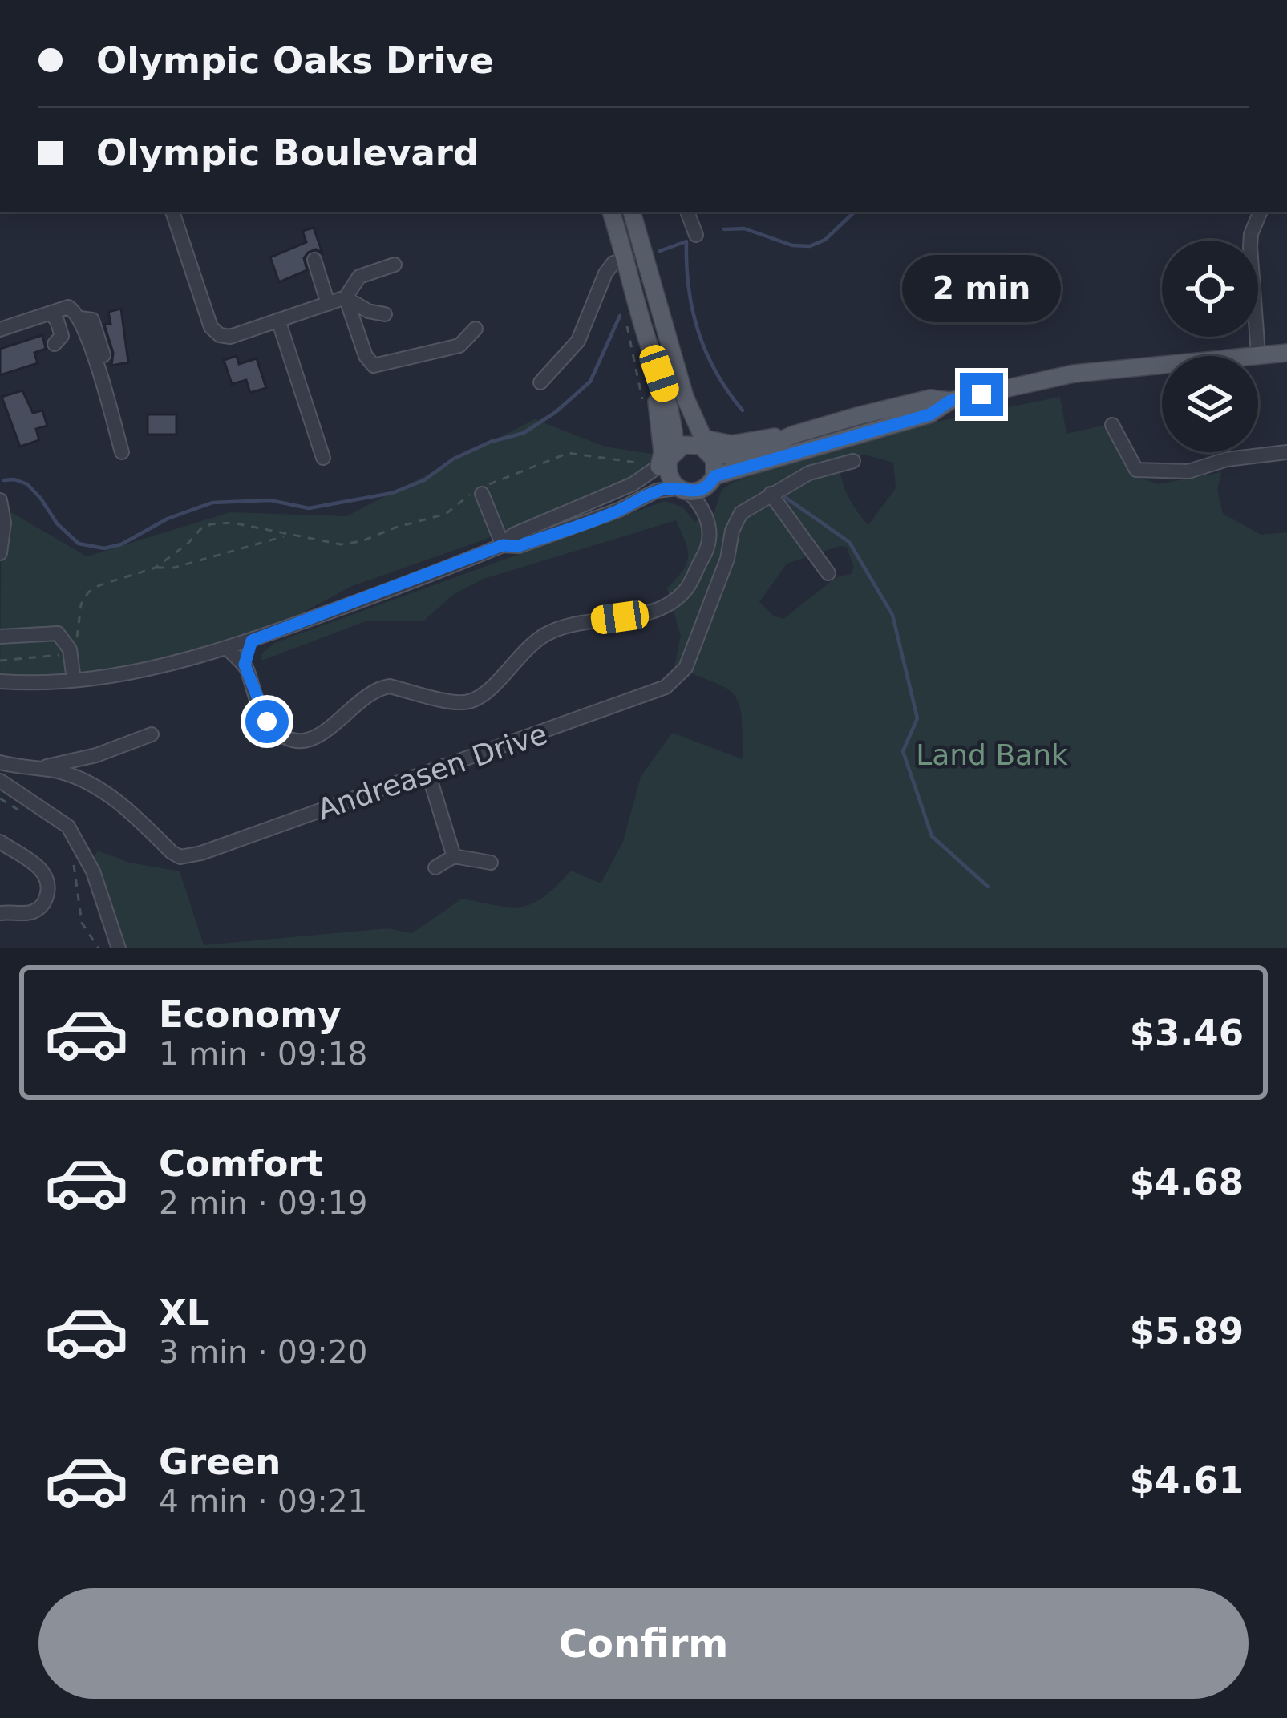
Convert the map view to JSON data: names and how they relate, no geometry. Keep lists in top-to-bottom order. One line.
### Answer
{"streets":{"street":["Andreasen Drive"]},"parks":["Land Bank"],"page":{"banner":["Olympic Oaks Drive","Olympic Boulevard"],"bubble":"2 min","list":[{"name":"Economy","note":"1 min · 09:18","value":"$3.46"},{"name":"Comfort","note":"2 min · 09:19","value":"$4.68"},{"name":"XL","note":"3 min · 09:20","value":"$5.89"},{"name":"Green","note":"4 min · 09:21","value":"$4.61"}],"buttons":"Confirm"}}
